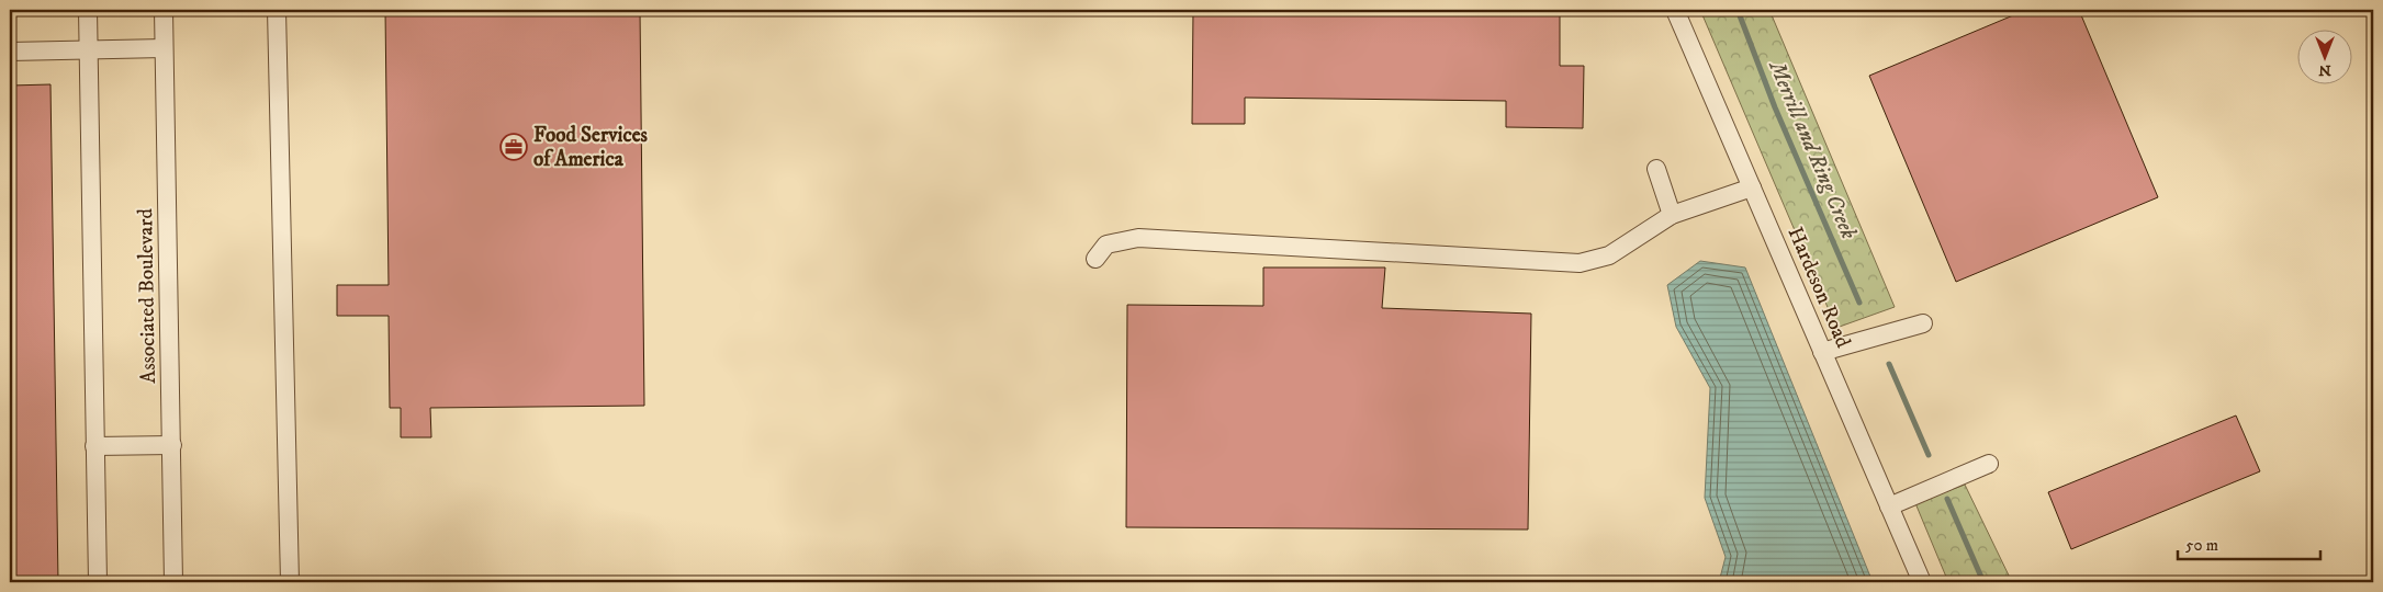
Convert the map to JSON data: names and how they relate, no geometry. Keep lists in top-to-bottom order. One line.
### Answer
{"streets":{"street":["Hardeson Road","Associated Boulevard"]},"water":["Merrill and Ring Creek"],"places":{"office":["Food Services of America"]},"scale_bar":"50 m","north":"bottom"}
